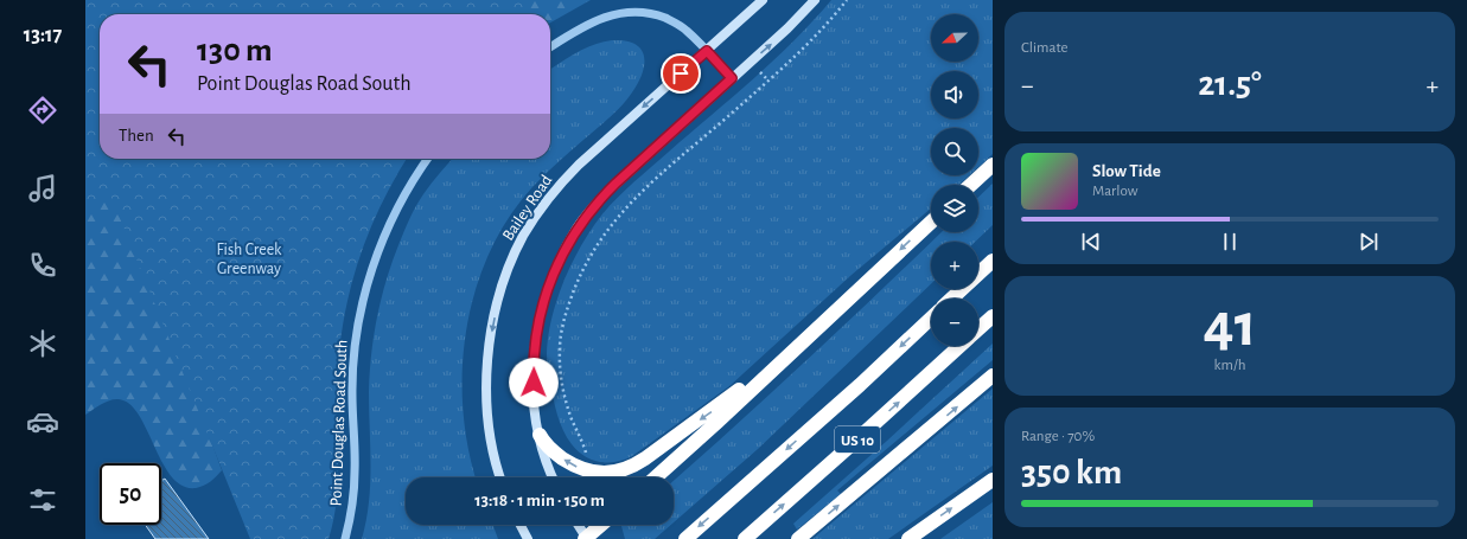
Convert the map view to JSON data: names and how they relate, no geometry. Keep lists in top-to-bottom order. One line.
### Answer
{"streets":{"highway":["US 10"],"main road":["Bailey Road"],"street":["Point Douglas Road South"]},"parks":["Fish Creek Greenway"],"north":"left","page":{"tabs":"13:17","tile":["Climate",["41","km/h"],["Range · 70%","350 km"]],"map_buttons":["+","−"],"turn":["130 m","Point Douglas Road South"],"heat":["−","21.5°","+"],"then":"Then","song":["Slow Tide","Marlow"],"limit":"50","trip":"13:18 · 1 min · 150 m"}}
